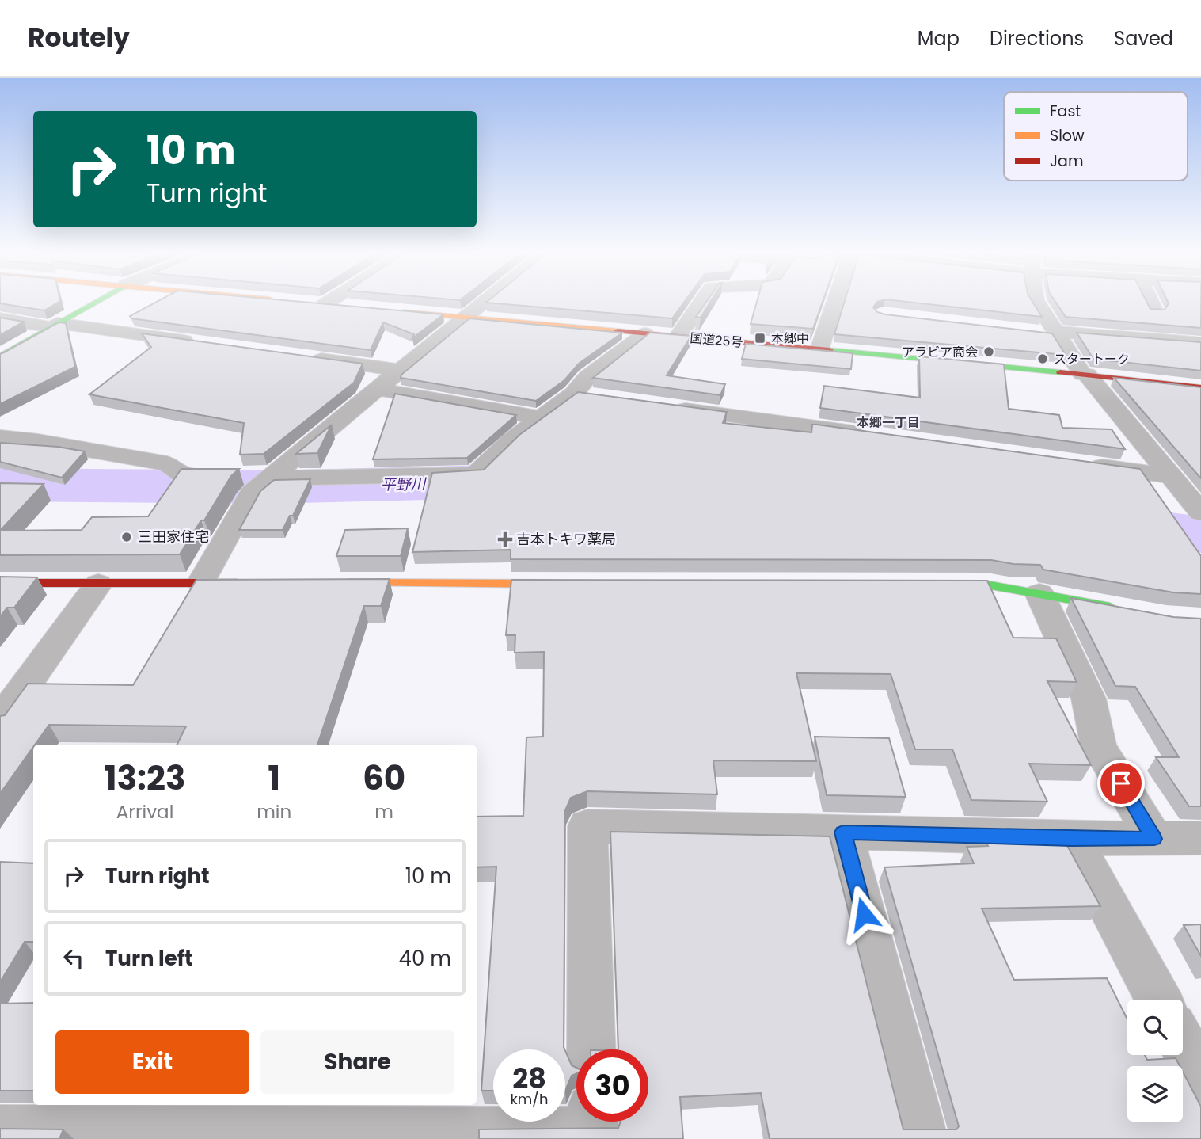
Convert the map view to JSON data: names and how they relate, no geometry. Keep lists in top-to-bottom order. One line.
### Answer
{"streets":{"main road":["国道25号"]},"districts":["本郷一丁目"],"water":["平野川"],"places":{"transit":["本郷中"],"other":["アラビア商会","スタートーク","三田家住宅"],"health":["吉本トキワ薬局"]},"legend":["Fast","Slow","Jam"],"page":{"header":"Routely","nav":["Map","Directions","Saved"],"turn":["10 m","Turn right"],"eta":["13:23","Arrival","1","min","60","m"],"list":[{"name":"Turn right","value":"10 m"},{"name":"Turn left","value":"40 m"}],"buttons":["Exit","Share"],"speed":"28 km/h","limit":"30"}}
